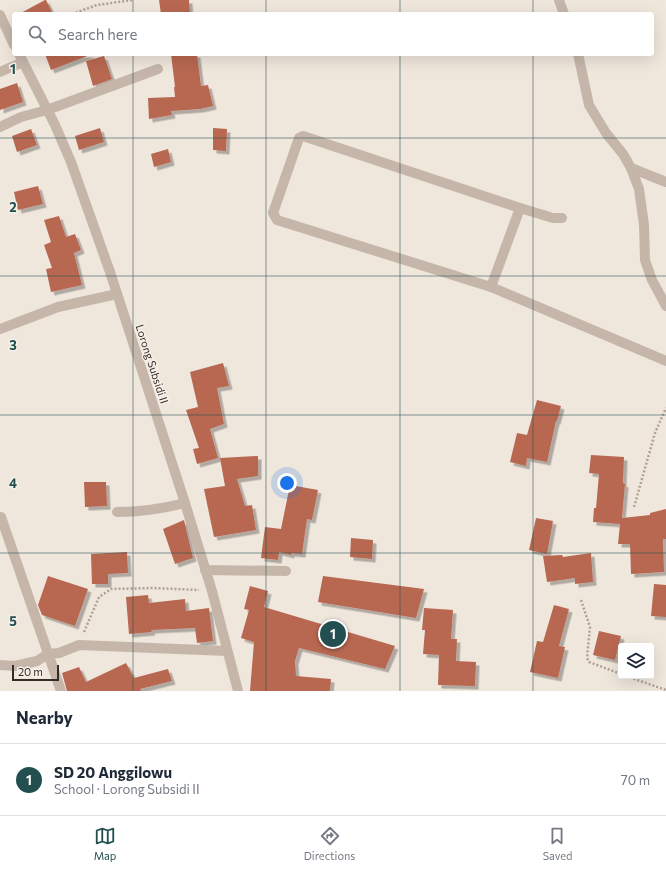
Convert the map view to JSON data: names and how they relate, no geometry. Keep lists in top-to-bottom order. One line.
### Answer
{"streets":{"street":["Lorong Subsidi II"]},"scale_bar":"20 m","page":{"search":"Search here","pins":"1","scale":"20 m","heading":"Nearby","list":[{"mark":"1","name":"SD 20 Anggilowu","note":"School · Lorong Subsidi II","value":"70 m"}],"nav":["Map","Directions","Saved"]},"grid":{"rows":["1","2","3","4","5"]}}
